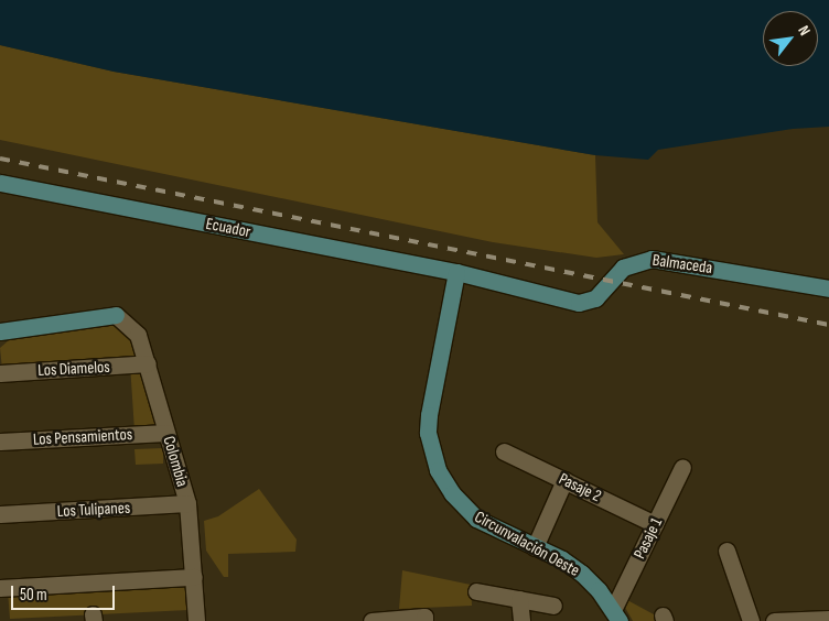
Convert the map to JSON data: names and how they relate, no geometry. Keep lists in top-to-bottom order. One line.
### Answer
{"streets":{"main road":["Ecuador","Balmaceda","Circunvalación Oeste"],"street":["Los Diamelos","Los Pensamientos","Colombia","Pasaje 2","Los Tulipanes","Pasaje 1"]},"crossings":[["Ecuador","Balmaceda"],["Ecuador","Circunvalación Oeste"],["Balmaceda","Circunvalación Oeste"],["Los Diamelos","Colombia"],["Los Pensamientos","Colombia"],["Colombia","Los Tulipanes"],["Pasaje 2","Pasaje 1"],["Pasaje 1","Circunvalación Oeste"]],"scale_bar":"50 m","north":"top right"}
